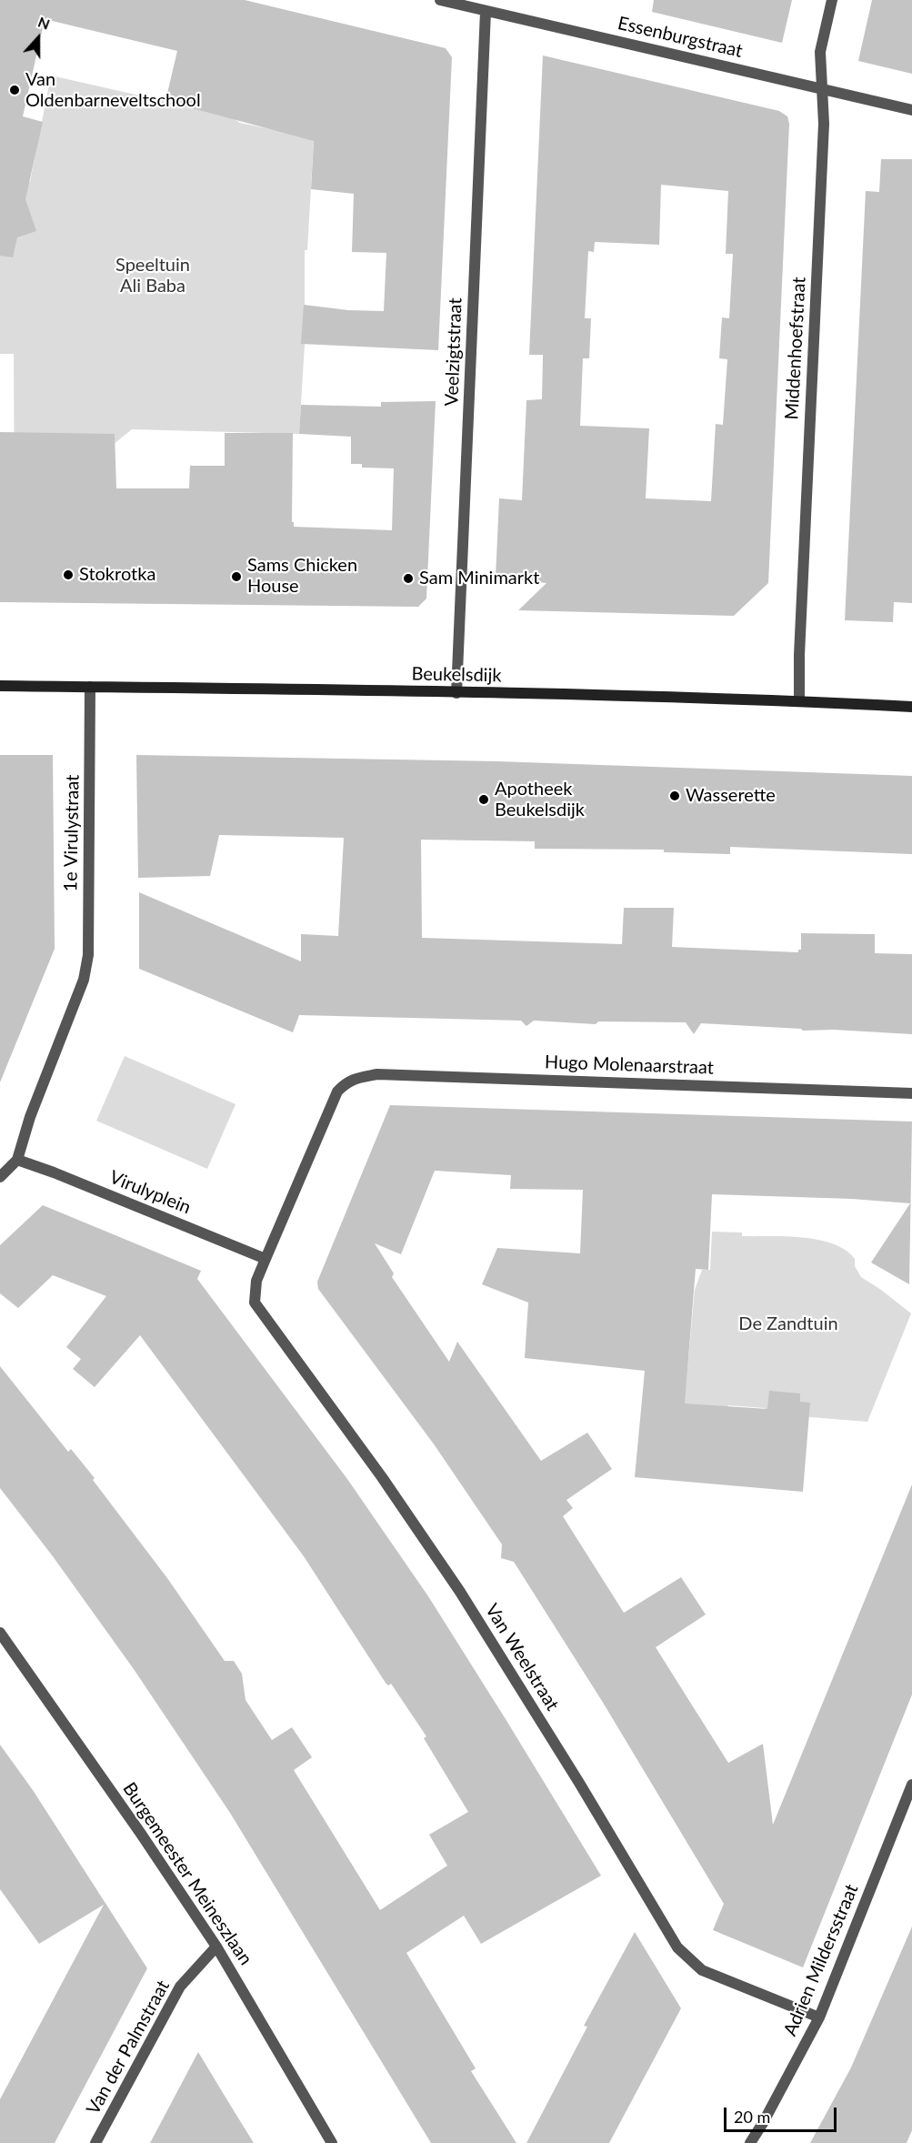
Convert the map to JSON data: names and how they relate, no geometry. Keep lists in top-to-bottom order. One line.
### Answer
{"streets":{"main road":["Beukelsdijk"],"street":["Essenburgstraat","Middenhoefstraat","Veelzigtstraat","1e Virulystraat","Hugo Molenaarstraat","Virulyplein","Van Weelstraat","Burgemeester Meineszlaan","Adrien Mildersstraat","Van der Palmstraat"]},"crossings":[["Essenburgstraat","Middenhoefstraat"],["Essenburgstraat","Veelzigtstraat"],["Middenhoefstraat","Beukelsdijk"],["Veelzigtstraat","Beukelsdijk"],["Beukelsdijk","1e Virulystraat"],["1e Virulystraat","Virulyplein"],["Hugo Molenaarstraat","Virulyplein"],["Hugo Molenaarstraat","Van Weelstraat"],["Virulyplein","Van Weelstraat"],["Van Weelstraat","Adrien Mildersstraat"],["Burgemeester Meineszlaan","Van der Palmstraat"]],"parks":["Speeltuin Ali Baba","De Zandtuin"],"places":["Van Oldenbarneveltschool","Stokrotka","Sams Chicken House","Sam Minimarkt","Wasserette","Apotheek Beukelsdijk"],"scale_bar":"20 m","north":"top"}
